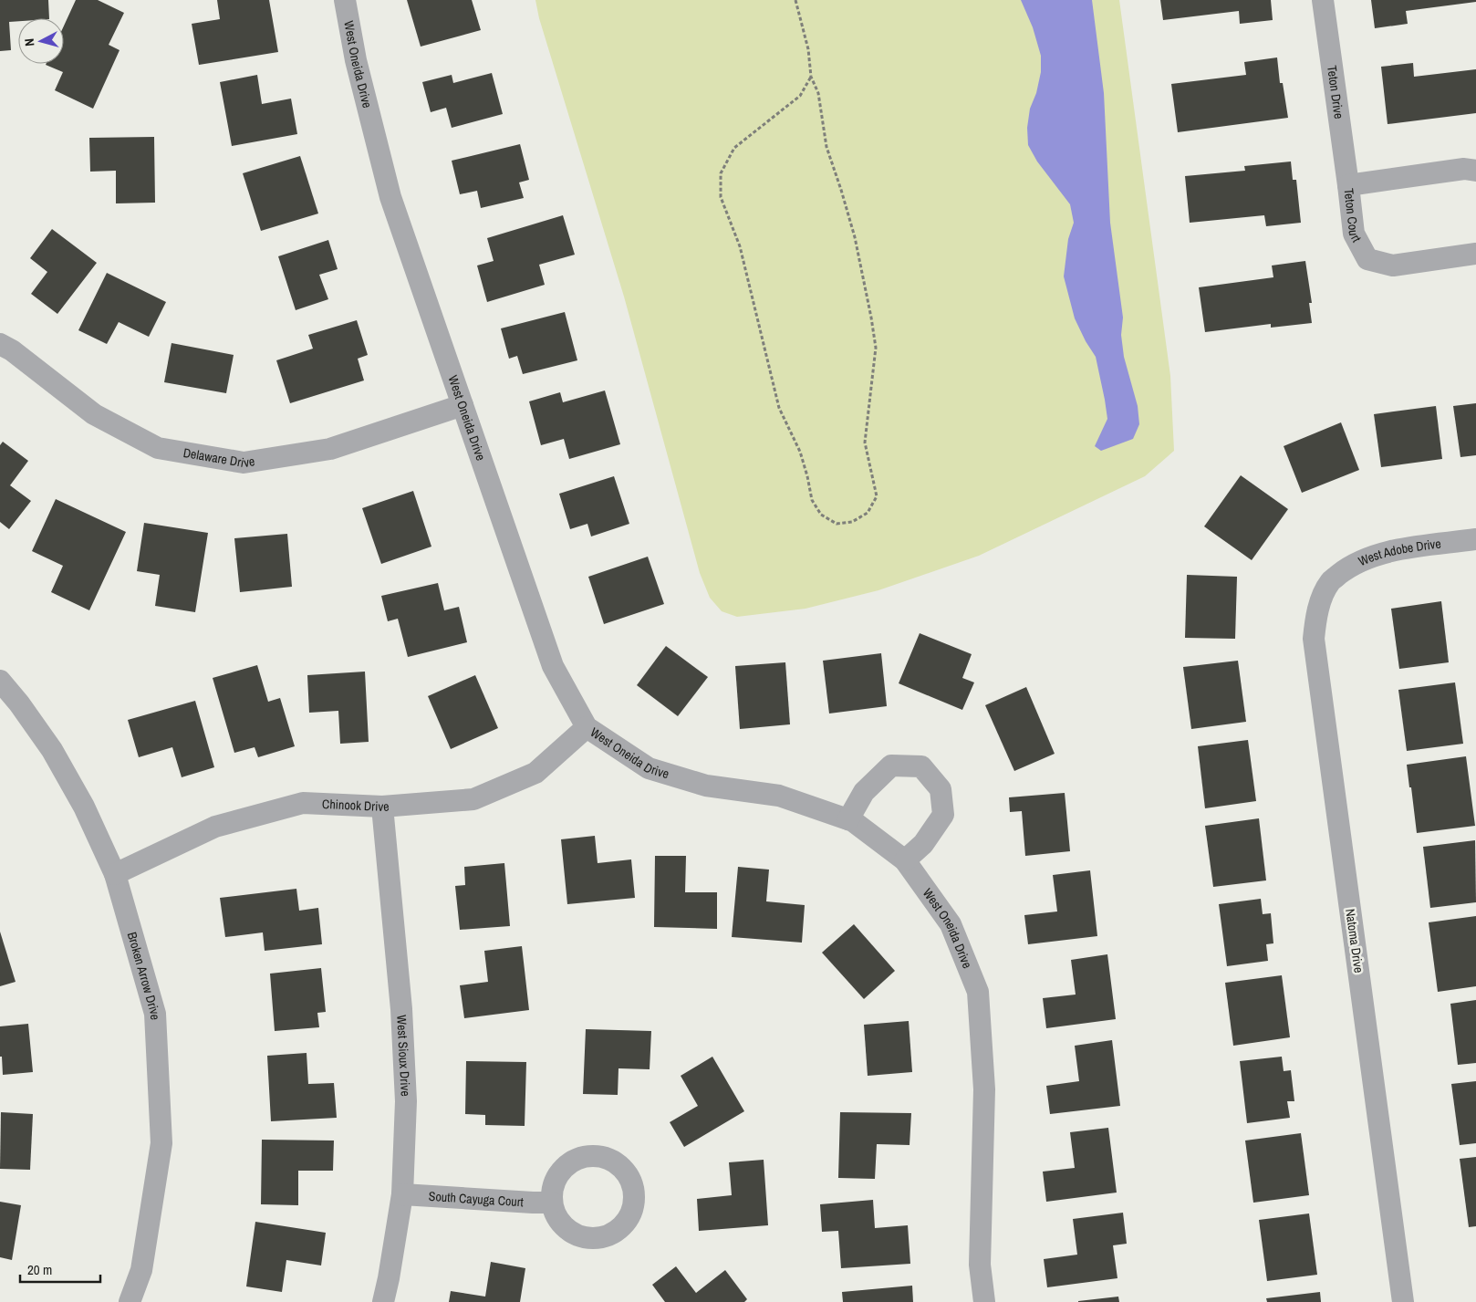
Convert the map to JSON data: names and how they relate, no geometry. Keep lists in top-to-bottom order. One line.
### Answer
{"streets":{"street":["West Oneida Drive","Teton Drive","Teton Court","Delaware Drive","West Adobe Drive","Chinook Drive","Natoma Drive","Broken Arrow Drive","West Sioux Drive","South Cayuga Court"]},"crossings":[["West Oneida Drive","Delaware Drive"],["West Oneida Drive","Chinook Drive"],["Teton Drive","Teton Court"],["West Adobe Drive","Natoma Drive"],["Chinook Drive","Broken Arrow Drive"],["Chinook Drive","West Sioux Drive"],["West Sioux Drive","South Cayuga Court"]],"scale_bar":"20 m","north":"left"}
